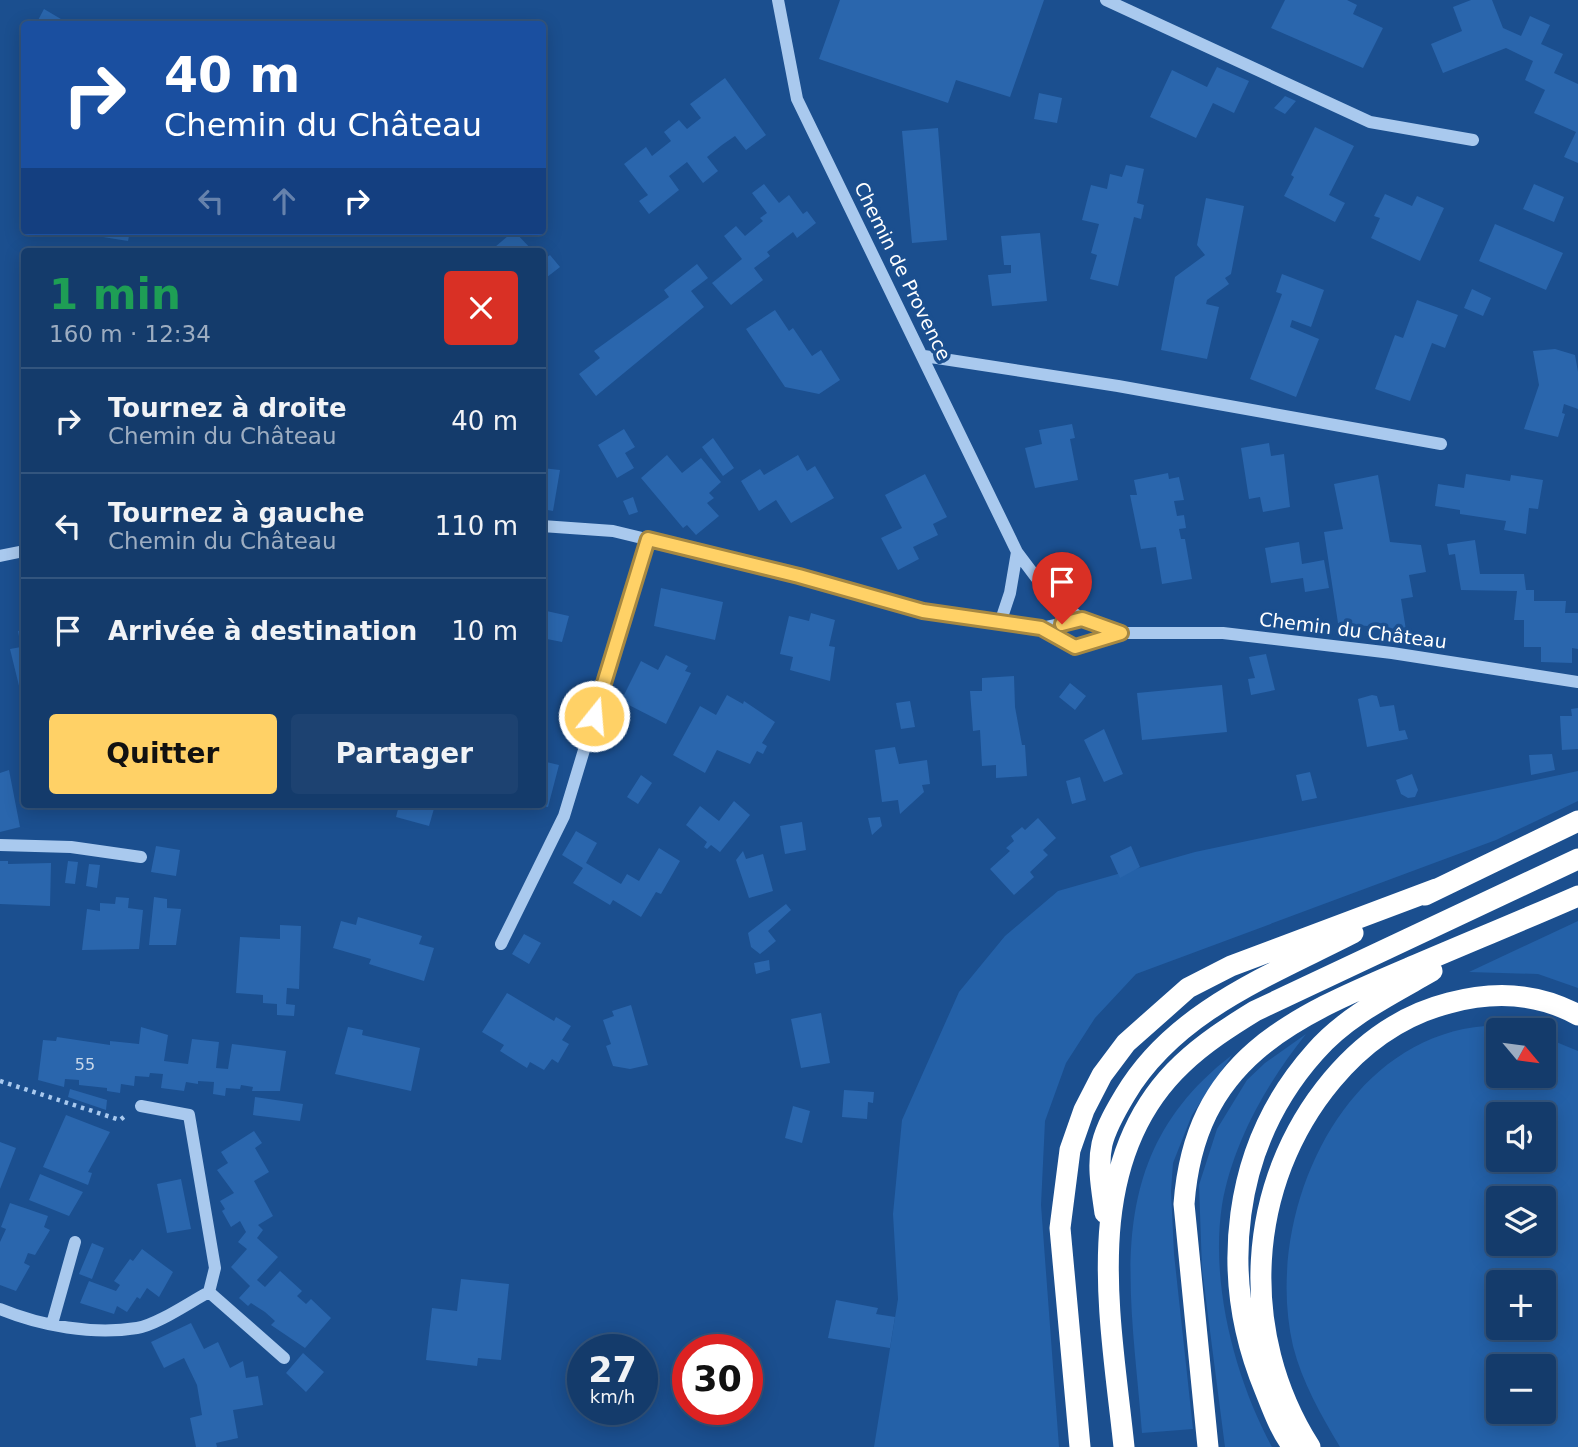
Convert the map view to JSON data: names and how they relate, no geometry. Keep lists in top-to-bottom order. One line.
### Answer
{"streets":{"street":["Chemin de Provence","Chemin du Château"]},"crossings":[["Chemin de Provence","Chemin du Château"]],"house_numbers":["55"],"north":"bottom right","page":{"turn":["40 m","Chemin du Château"],"heading":["1 min","160 m · 12:34"],"list":[{"name":"Tournez à droite","note":"Chemin du Château","value":"40 m"},{"name":"Tournez à gauche","note":"Chemin du Château","value":"110 m"},{"name":"Arrivée à destination","value":"10 m"}],"buttons":["Quitter","Partager"],"map_buttons":["+","−"],"speed":"27 km/h","limit":"30"}}
